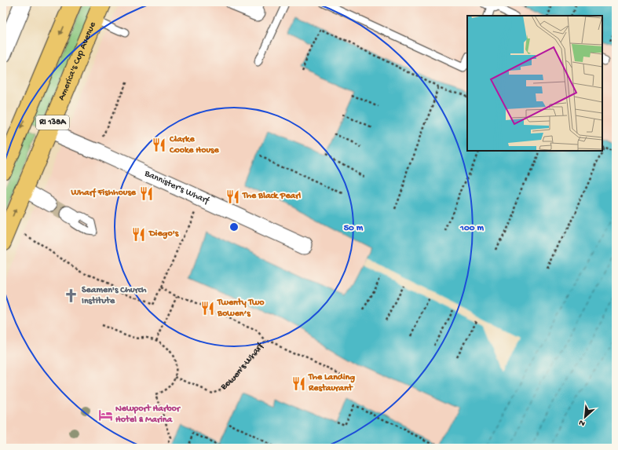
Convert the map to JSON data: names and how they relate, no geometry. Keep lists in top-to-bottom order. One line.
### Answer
{"streets":{"main road":["America's Cup Avenue","RI 138A"],"street":["Bannister's Wharf"],"path":["Bowen's Wharf"]},"crossings":[["America's Cup Avenue","Bannister's Wharf"]],"places":{"restaurant":["Clarke Cooke House","Wharf Fishhouse","The Black Pearl","Diego's","Twenty Two Bowen’s","The Landing Restaurant"],"church":["Seamen's Church Institute"],"hotel":["Newport Harbor Hotel & Marina"]},"north":"bottom left","rings":["50 m","100 m"]}
